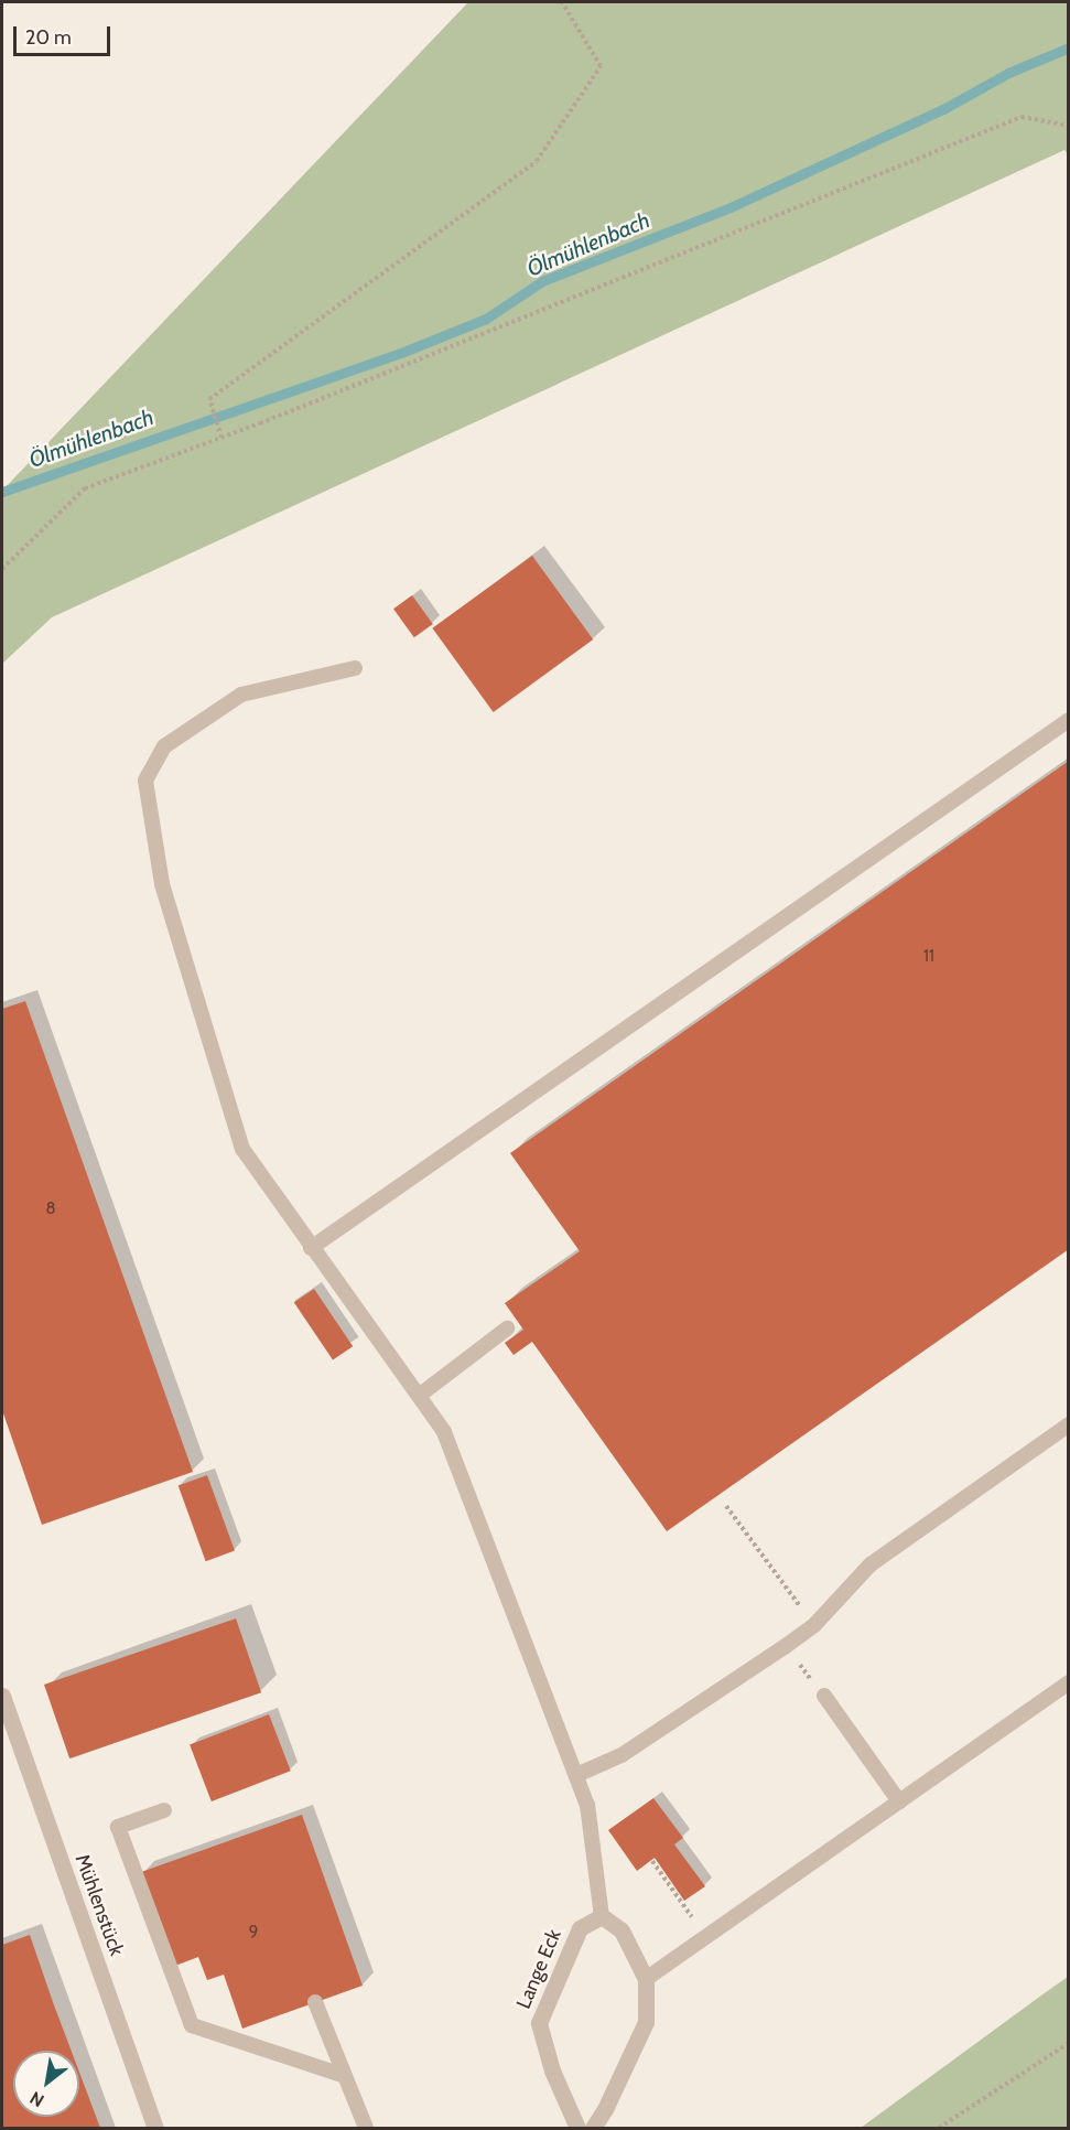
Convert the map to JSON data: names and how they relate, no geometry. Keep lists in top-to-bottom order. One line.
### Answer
{"streets":{"street":["Mühlenstück","Lange Eck"]},"water":["Ölmühlenbach"],"house_numbers":["11","8","9"],"scale_bar":"20 m","north":"bottom left"}
